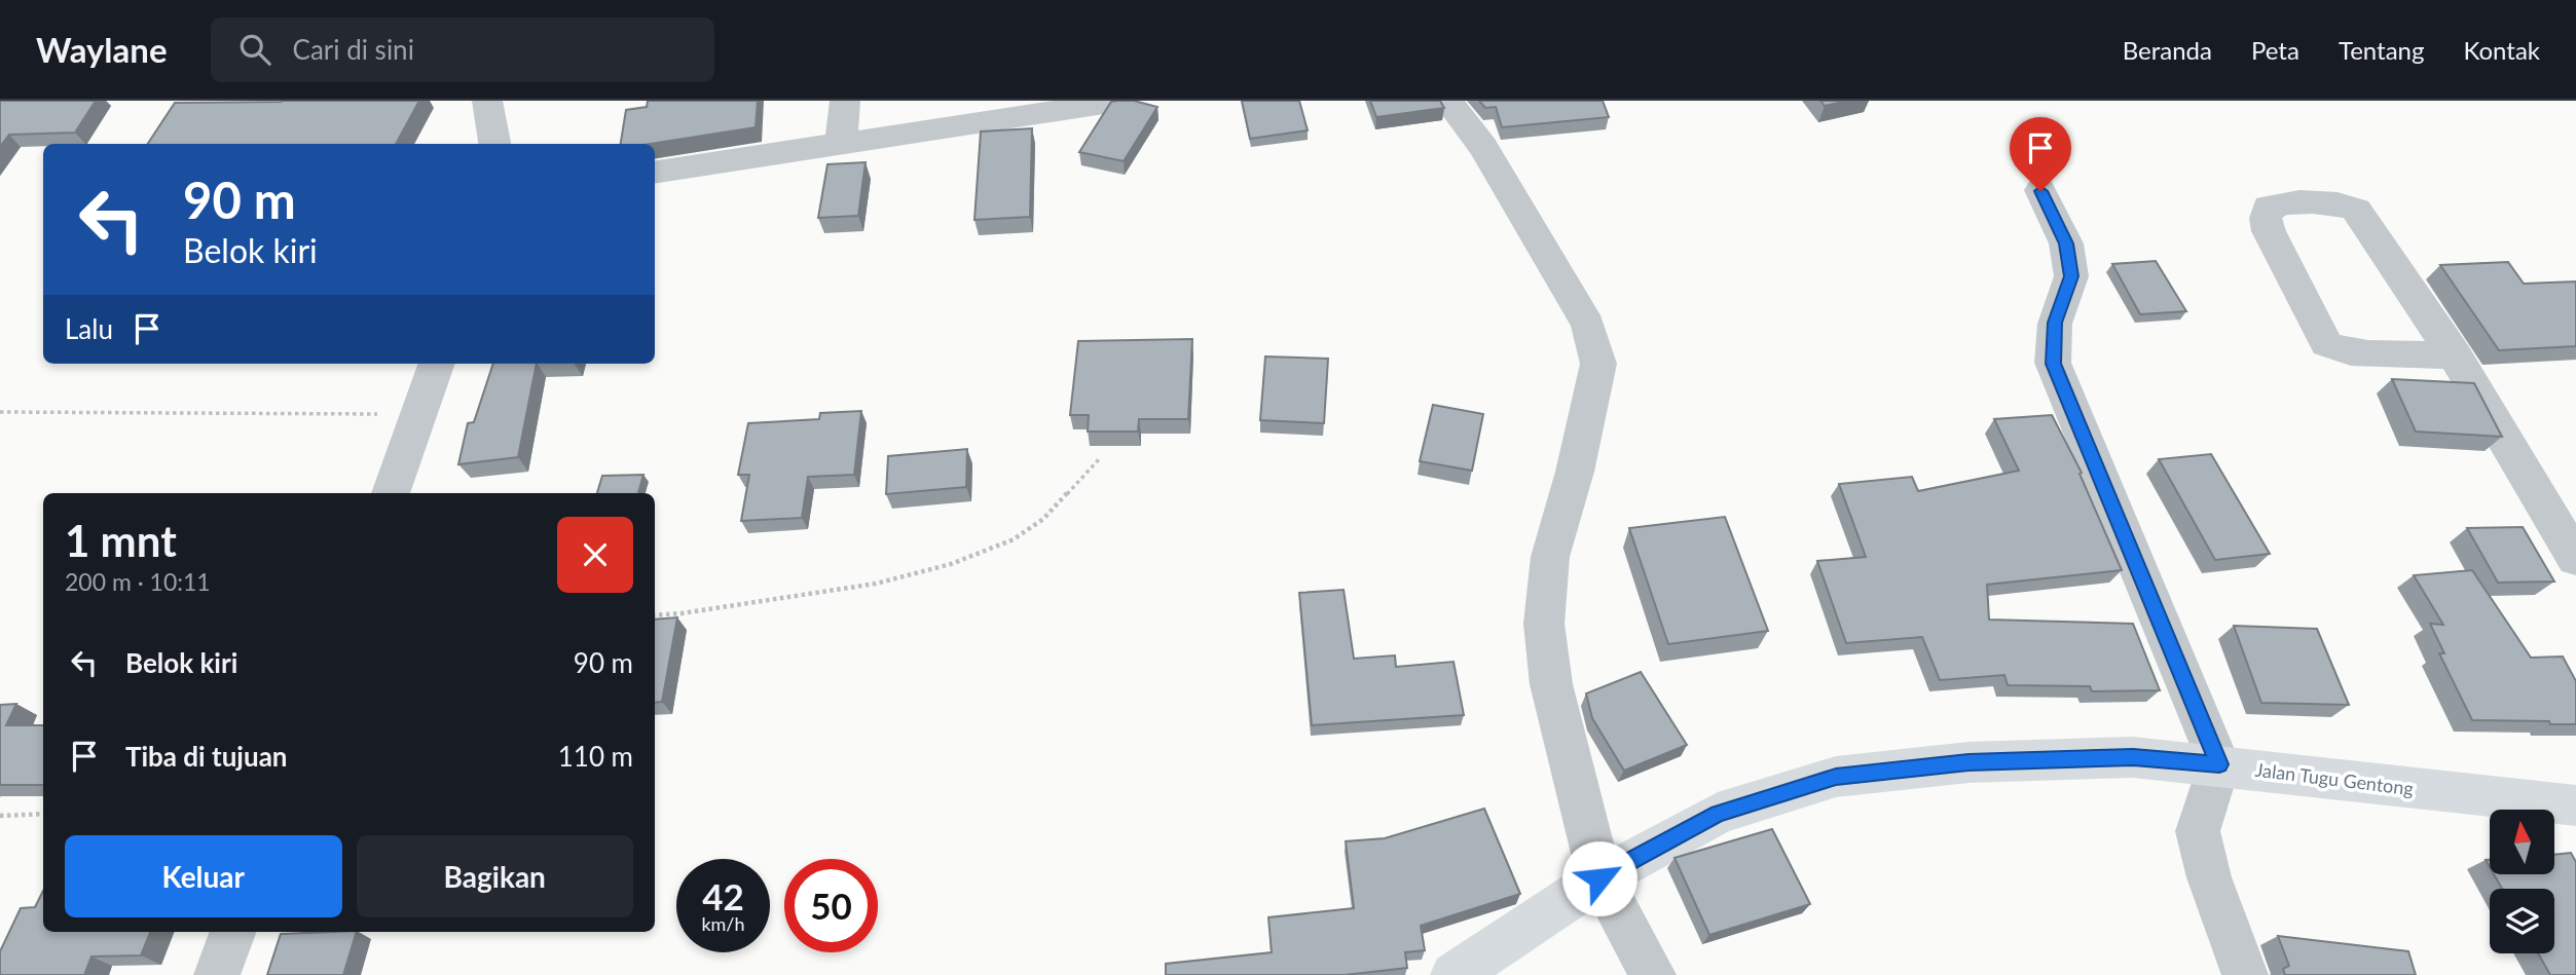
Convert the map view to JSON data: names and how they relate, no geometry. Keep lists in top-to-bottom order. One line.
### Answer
{"streets":{"main road":["Jalan Tugu Gentong"]},"north":"top","page":{"header":"Waylane","search":"Cari di sini","nav":["Beranda","Peta","Tentang","Kontak"],"turn":["90 m","Belok kiri"],"then":"Lalu","heading":["1 mnt","200 m · 10:11"],"list":[{"name":"Belok kiri","value":"90 m"},{"name":"Tiba di tujuan","value":"110 m"}],"buttons":["Keluar","Bagikan"],"speed":"42 km/h","limit":"50"}}
